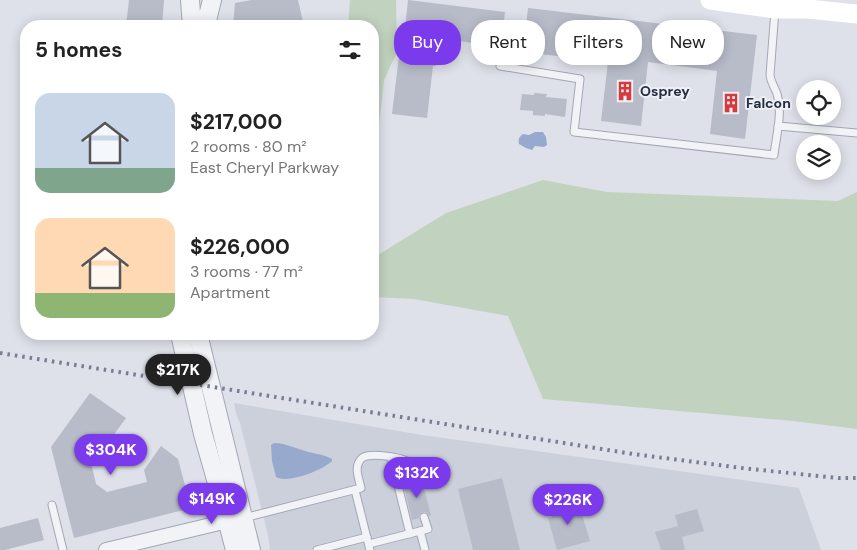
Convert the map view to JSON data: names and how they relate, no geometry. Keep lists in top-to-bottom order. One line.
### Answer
{"places":{"building":["Osprey","Falcon"]},"page":{"chip":["Buy","Rent","Filters","New"],"heading":"5 homes","list":[{"name":"$217,000","note":"2 rooms · 80 m² · East Cheryl Parkway"},{"name":"$226,000","note":"3 rooms · 77 m² · Apartment"}],"price":["$217K","$304K","$132K","$149K","$226K"]}}
